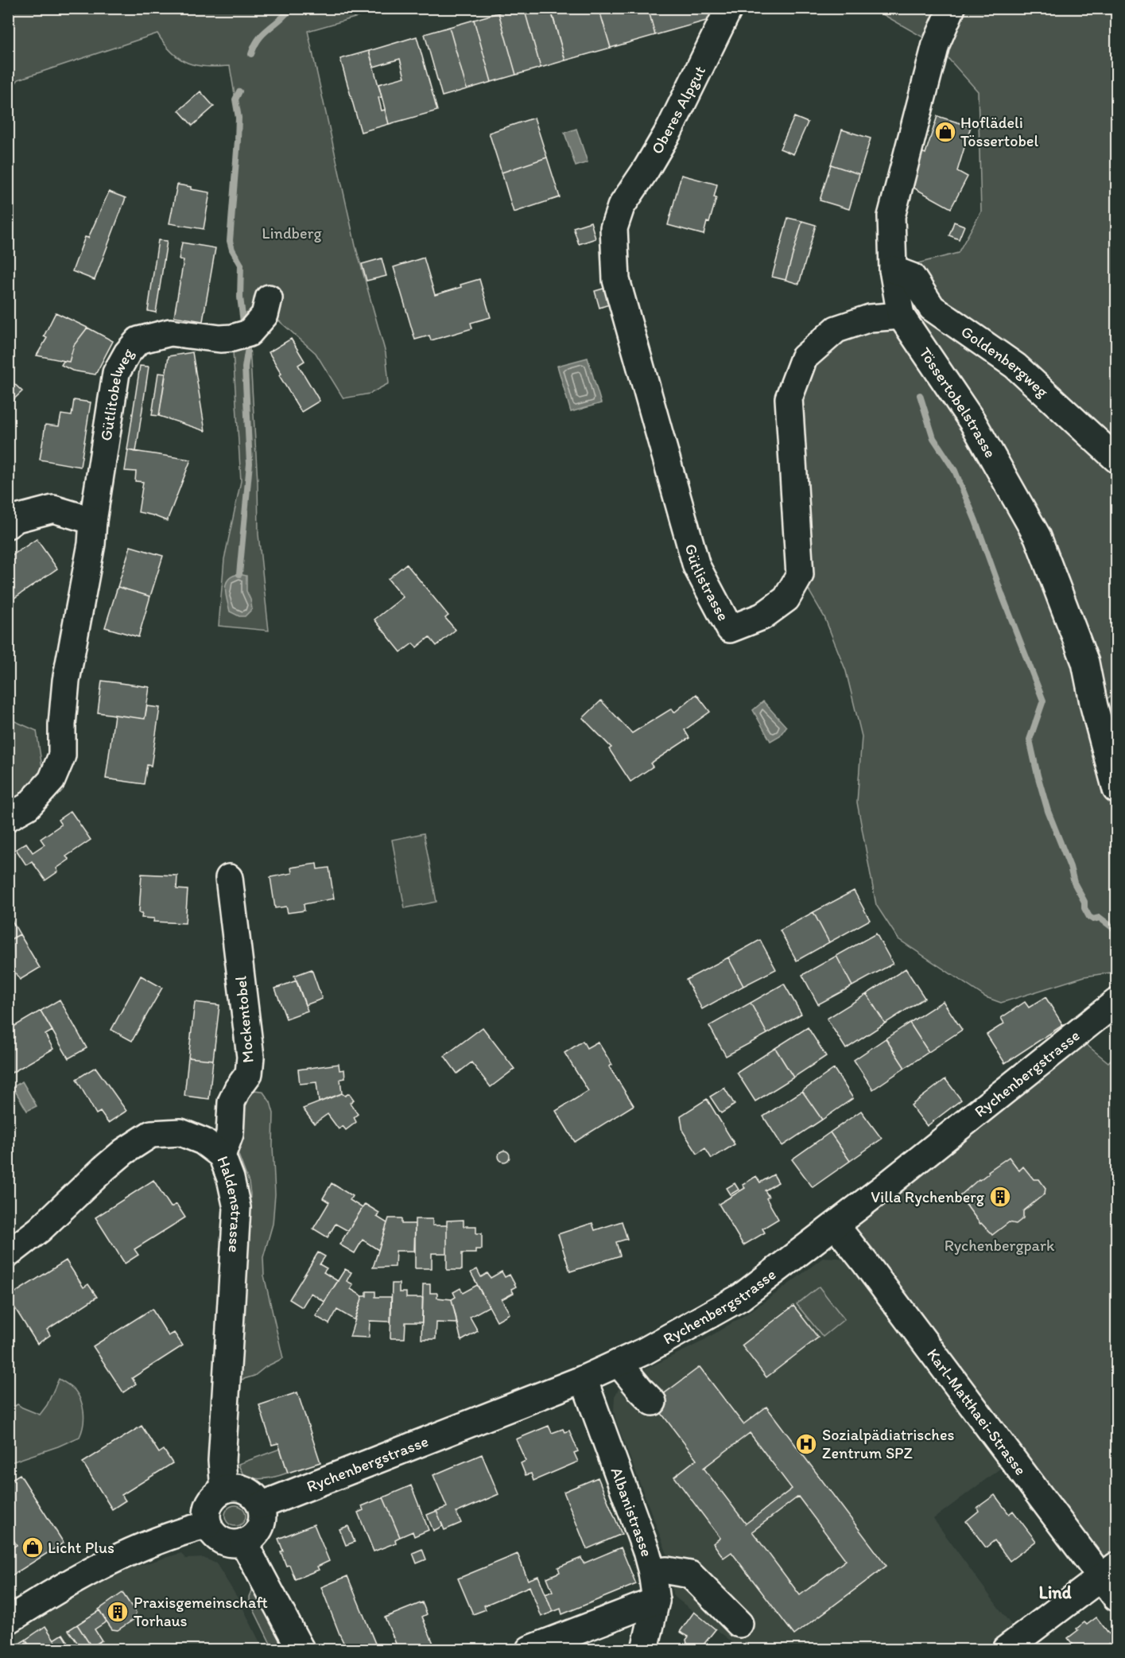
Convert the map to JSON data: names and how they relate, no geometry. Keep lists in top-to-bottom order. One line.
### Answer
{"streets":{"street":["Oberes Alpgut","Goldenbergweg","Gütlitobelweg","Tössertobelstrasse","Gütlistrasse","Mockentobel","Rychenbergstrasse","Haldenstrasse","Karl-Matthaei-Strasse","Albanistrasse"]},"crossings":[["Oberes Alpgut","Gütlistrasse"],["Goldenbergweg","Tössertobelstrasse"],["Tössertobelstrasse","Gütlistrasse"],["Mockentobel","Haldenstrasse"],["Rychenbergstrasse","Haldenstrasse"],["Rychenbergstrasse","Karl-Matthaei-Strasse"],["Rychenbergstrasse","Albanistrasse"]],"districts":["Lind"],"parks":["Lindberg","Rychenbergpark"],"places":{"shop":["Hoflädeli Tössertobel","Licht Plus"],"building":["Villa Rychenberg","Praxisgemeinschaft Torhaus"],"hospital":["Sozialpädiatrisches Zentrum SPZ"]}}
